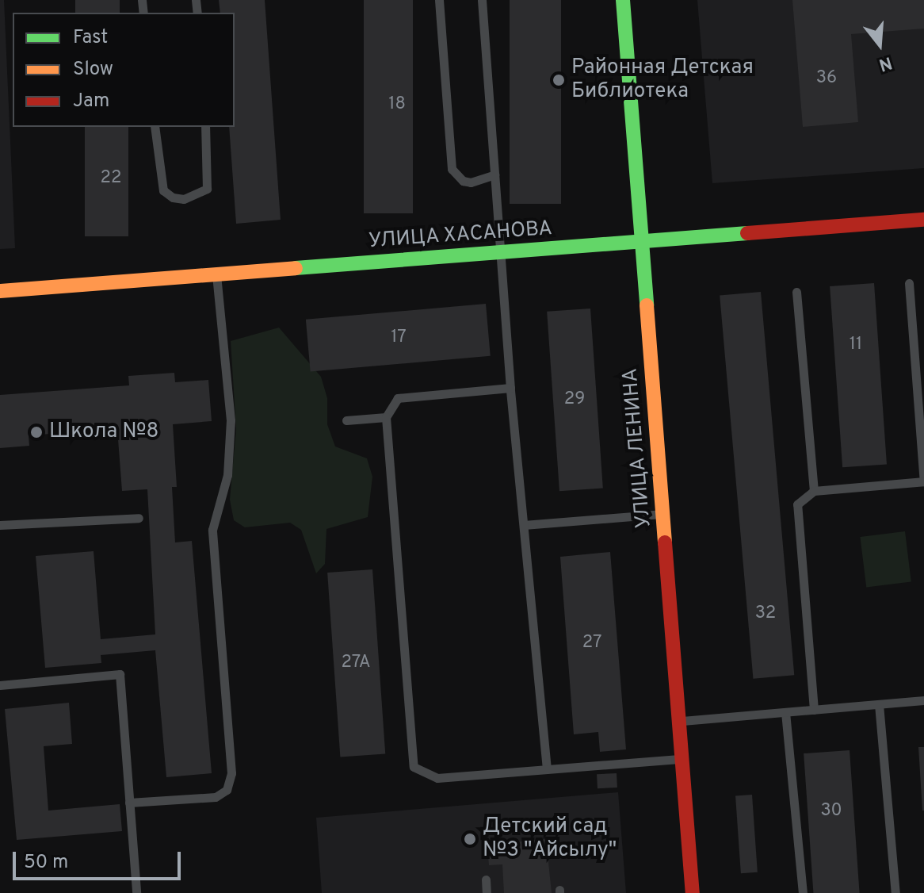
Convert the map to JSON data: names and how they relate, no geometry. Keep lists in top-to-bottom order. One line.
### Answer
{"streets":{"street":["УЛИЦА ХАСАНОВА","УЛИЦА ЛЕНИНА"]},"crossings":[["УЛИЦА ХАСАНОВА","УЛИЦА ЛЕНИНА"]],"places":["Районная Детская Библиотека","Школа №8","Детский сад №3 \"Айсылу\""],"house_numbers":["36","18","22","17","11","29","32","27","27А","30"],"legend":["Fast","Slow","Jam"],"scale_bar":"50 m","north":"bottom"}
